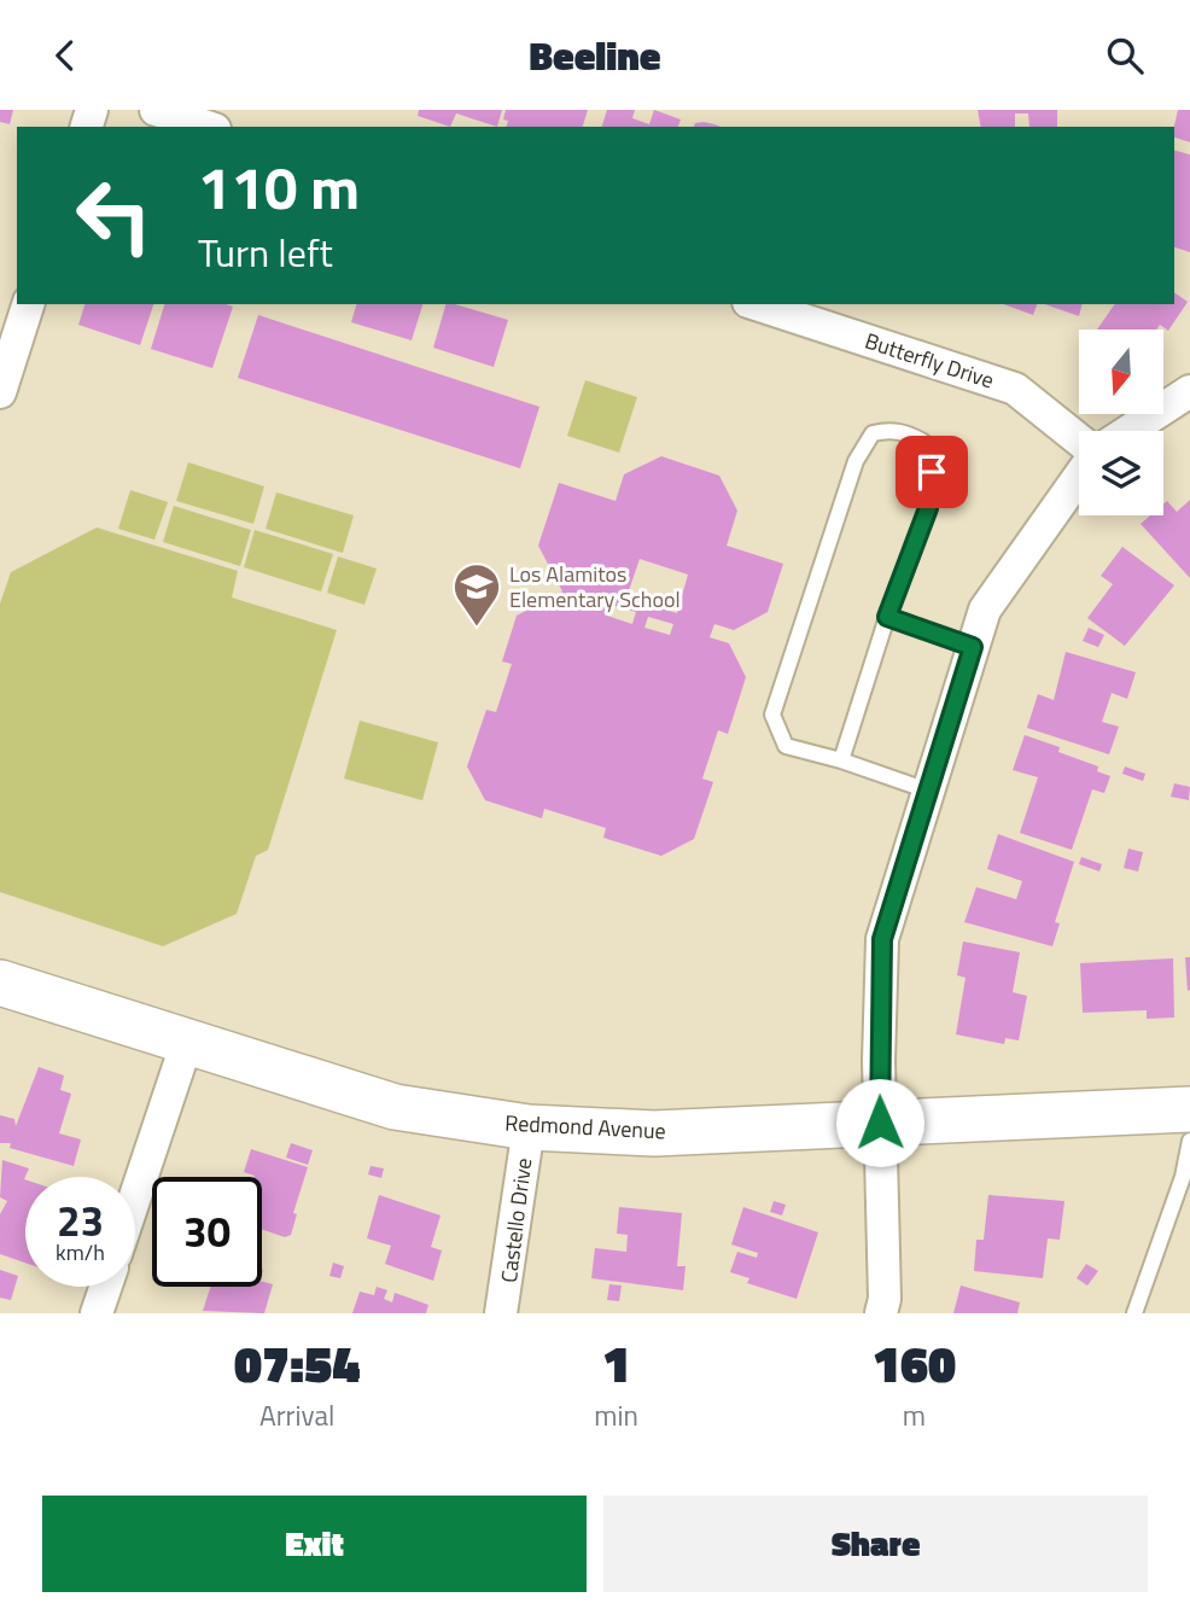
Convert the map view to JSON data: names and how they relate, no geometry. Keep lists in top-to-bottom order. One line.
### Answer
{"streets":{"street":["Butterfly Drive","Redmond Avenue","Castello Drive"]},"crossings":[["Redmond Avenue","Castello Drive"]],"places":{"school or university":["Los Alamitos Elementary School"]},"north":"bottom","page":{"header":"Beeline","turn":["110 m","Turn left"],"speed":"23 km/h","limit":"30","eta":["07:54","Arrival","1","min","160","m"],"buttons":["Exit","Share"]}}
